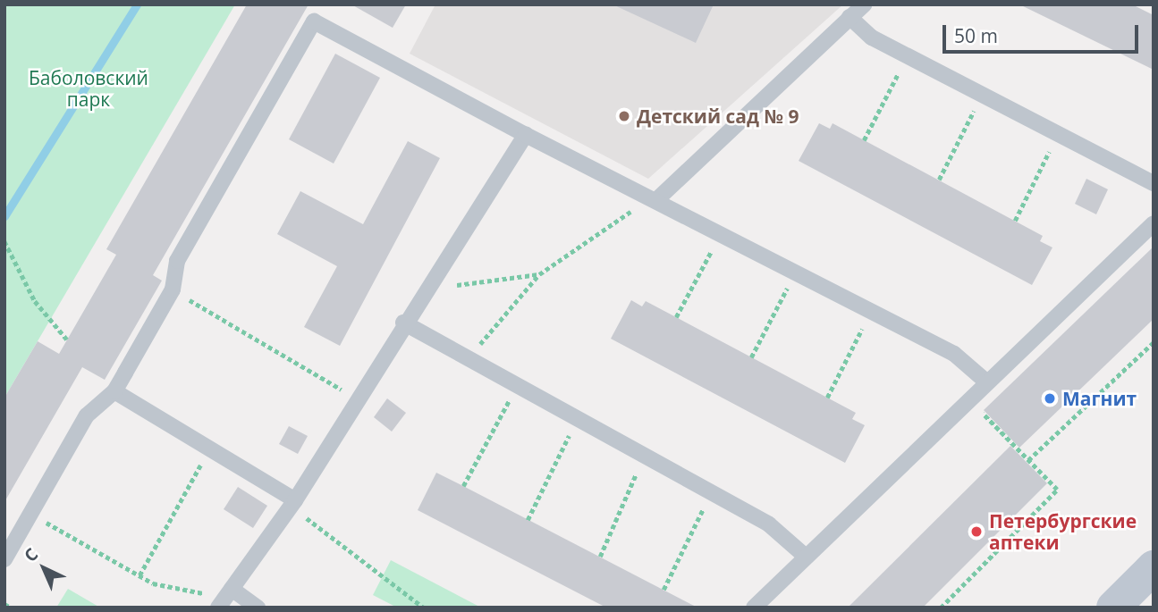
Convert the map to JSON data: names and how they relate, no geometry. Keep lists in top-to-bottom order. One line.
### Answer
{"parks":["Баболовский парк"],"places":["Детский сад № 9","Магнит","Петербургские аптеки"],"scale_bar":"50 m","north":"top left"}
